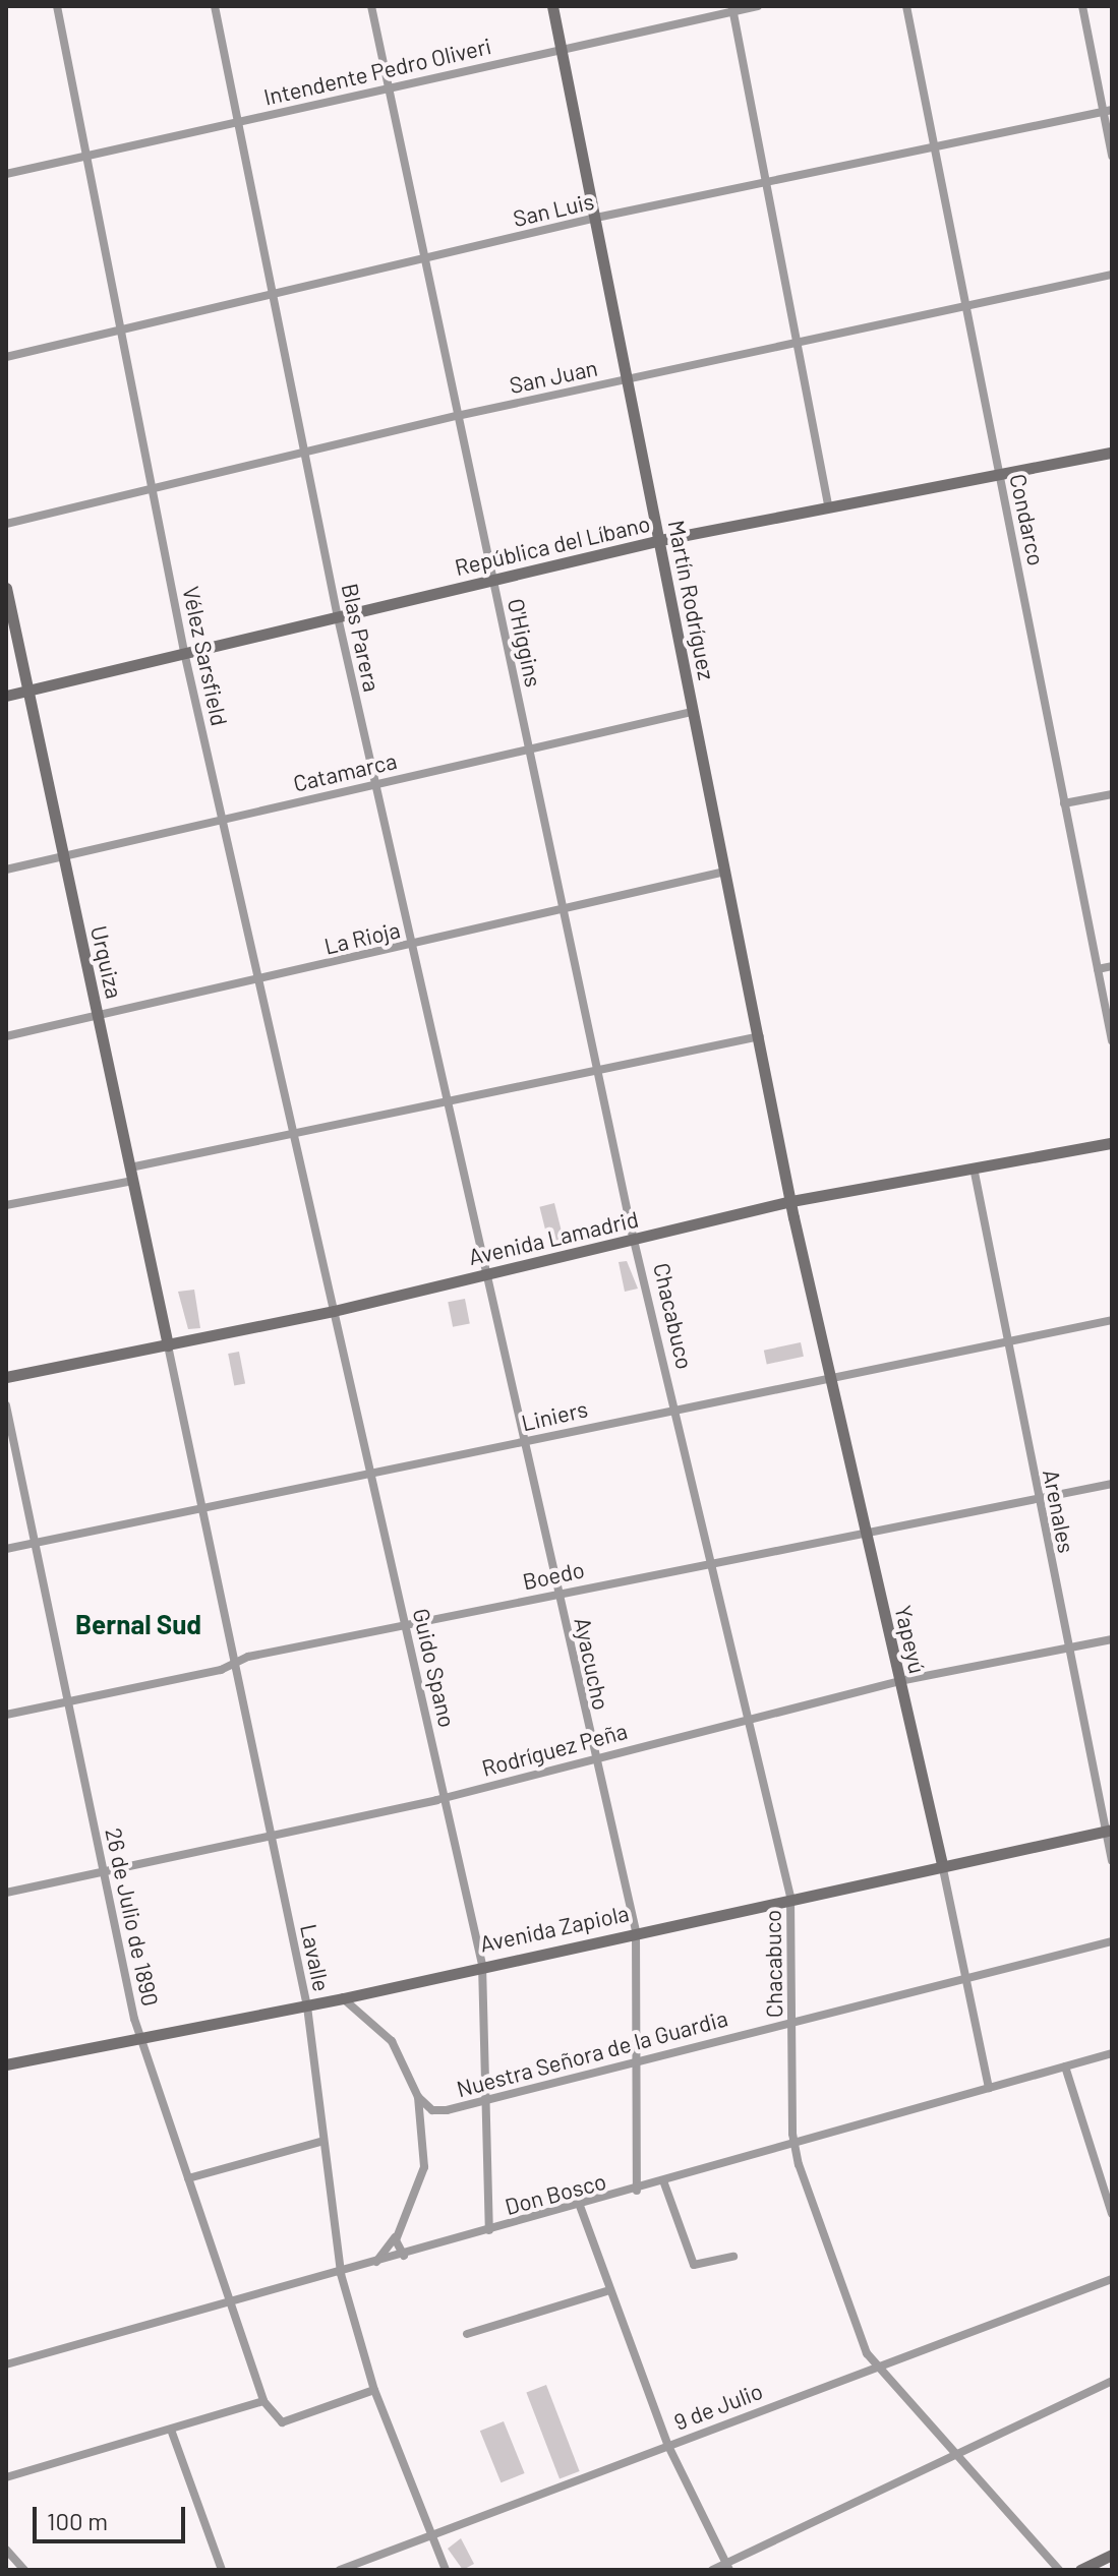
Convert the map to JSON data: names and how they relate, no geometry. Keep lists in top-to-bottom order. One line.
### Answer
{"streets":{"street":["Intendente Pedro Oliveri","San Luis","San Juan","Condarco","República del Líbano","Martín Rodríguez","Blas Parera","O'Higgins","Vélez Sarsfield","Catamarca","La Rioja","Urquiza","Avenida Lamadrid","Chacabuco","Liniers","Arenales","Boedo","Yapeyú","Ayacucho","Guido Spano","Rodríguez Peña","26 de Julio de 1890","Avenida Zapiola","Lavalle","Nuestra Señora de la Guardia","Don Bosco","9 de Julio"]},"crossings":[["Intendente Pedro Oliveri","Martín Rodríguez"],["Intendente Pedro Oliveri","Blas Parera"],["Intendente Pedro Oliveri","O'Higgins"],["Intendente Pedro Oliveri","Vélez Sarsfield"],["San Luis","Condarco"],["San Luis","Martín Rodríguez"],["San Luis","Blas Parera"],["San Luis","O'Higgins"],["San Luis","Vélez Sarsfield"],["San Juan","Condarco"],["San Juan","Martín Rodríguez"],["San Juan","Blas Parera"],["San Juan","O'Higgins"],["San Juan","Vélez Sarsfield"],["Condarco","República del Líbano"],["República del Líbano","Martín Rodríguez"],["República del Líbano","Blas Parera"],["República del Líbano","O'Higgins"],["República del Líbano","Vélez Sarsfield"],["República del Líbano","Urquiza"],["Martín Rodríguez","Catamarca"],["Martín Rodríguez","La Rioja"],["Martín Rodríguez","Avenida Lamadrid"],["Martín Rodríguez","Yapeyú"],["Blas Parera","Catamarca"],["Blas Parera","La Rioja"],["Blas Parera","Avenida Lamadrid"],["Blas Parera","Ayacucho"],["O'Higgins","Catamarca"],["O'Higgins","La Rioja"],["O'Higgins","Avenida Lamadrid"],["O'Higgins","Chacabuco"],["Vélez Sarsfield","Catamarca"],["Vélez Sarsfield","La Rioja"],["Vélez Sarsfield","Avenida Lamadrid"],["Vélez Sarsfield","Guido Spano"],["Catamarca","Urquiza"],["La Rioja","Urquiza"],["Urquiza","Avenida Lamadrid"],["Urquiza","Lavalle"],["Avenida Lamadrid","Chacabuco"],["Avenida Lamadrid","Arenales"],["Avenida Lamadrid","Yapeyú"],["Avenida Lamadrid","Ayacucho"],["Avenida Lamadrid","Guido Spano"],["Avenida Lamadrid","Lavalle"],["Chacabuco","Liniers"],["Chacabuco","Boedo"],["Chacabuco","Rodríguez Peña"],["Chacabuco","Avenida Zapiola"],["Chacabuco","Nuestra Señora de la Guardia"],["Chacabuco","Don Bosco"],["Chacabuco","9 de Julio"],["Liniers","Arenales"],["Liniers","Yapeyú"],["Liniers","Ayacucho"],["Liniers","Guido Spano"],["Liniers","26 de Julio de 1890"],["Liniers","Lavalle"],["Arenales","Boedo"],["Arenales","Rodríguez Peña"],["Arenales","Avenida Zapiola"],["Boedo","Yapeyú"],["Boedo","Ayacucho"],["Boedo","Guido Spano"],["Boedo","26 de Julio de 1890"],["Boedo","Lavalle"],["Yapeyú","Rodríguez Peña"],["Yapeyú","Avenida Zapiola"],["Yapeyú","Nuestra Señora de la Guardia"],["Yapeyú","Don Bosco"],["Ayacucho","Rodríguez Peña"],["Ayacucho","Avenida Zapiola"],["Ayacucho","Nuestra Señora de la Guardia"],["Ayacucho","Don Bosco"],["Guido Spano","Rodríguez Peña"],["Guido Spano","Avenida Zapiola"],["Guido Spano","Nuestra Señora de la Guardia"],["Guido Spano","Don Bosco"],["Rodríguez Peña","26 de Julio de 1890"],["Rodríguez Peña","Lavalle"],["26 de Julio de 1890","Avenida Zapiola"],["26 de Julio de 1890","Lavalle"],["26 de Julio de 1890","Don Bosco"],["Avenida Zapiola","Lavalle"],["Lavalle","Don Bosco"],["Lavalle","9 de Julio"]],"districts":["Bernal Sud"],"scale_bar":"100 m"}
